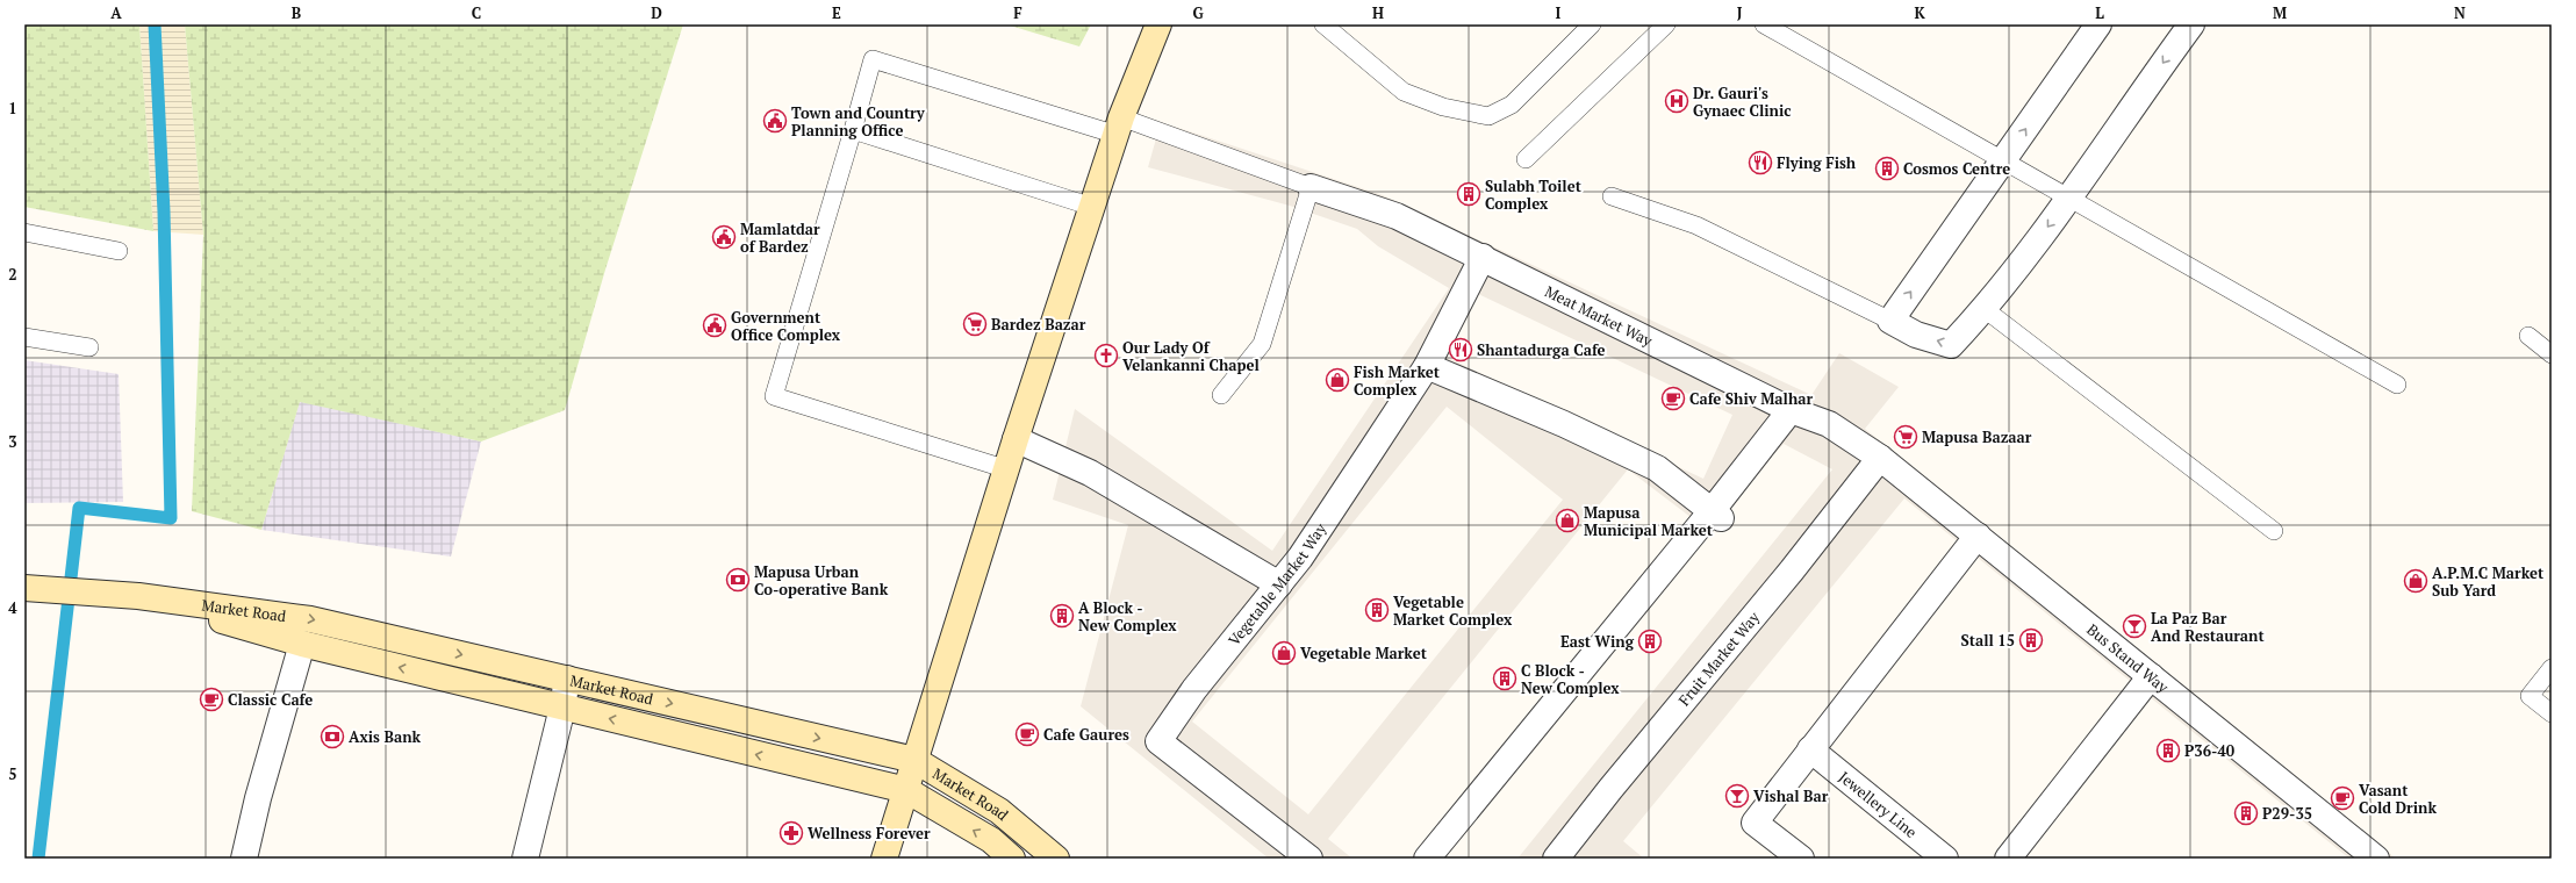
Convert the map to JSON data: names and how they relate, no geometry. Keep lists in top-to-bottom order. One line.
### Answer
{"streets":{"main road":["Market Road"],"street":["Meat Market Way","Vegetable Market Way","Bus Stand Way","Fruit Market Way","Jewellery Line"]},"crossings":[["Meat Market Way","Vegetable Market Way"],["Meat Market Way","Bus Stand Way"],["Meat Market Way","Fruit Market Way"],["Bus Stand Way","Fruit Market Way"]],"places":{"hospital":["Dr. Gauri's Gynaec Clinic"],"public building":["Town and Country Planning Office","Mamlatdar of Bardez","Government Office Complex"],"restaurant":["Flying Fish","Shantadurga Cafe"],"building":["Cosmos Centre","Sulabh Toilet Complex","Vegetable Market Complex","A Block - New Complex","Stall 15","East Wing","C Block - New Complex","P36-40","P29-35"],"supermarket":["Bardez Bazar","Mapusa Bazaar"],"church":["Our Lady Of Velankanni Chapel"],"shop":["Fish Market Complex","Mapusa Municipal Market","A.P.M.C Market Sub Yard","Vegetable Market"],"cafe":["Cafe Shiv Malhar","Classic Cafe","Cafe Gaures","Vasant Cold Drink"],"bank":["Mapusa Urban Co-operative Bank","Axis Bank"],"bar":["La Paz Bar And Restaurant","Vishal Bar"],"pharmacy":["Wellness Forever"]},"grid":{"columns":["A","B","C","D","E","F","G","H","I","J","K","L","M","N"],"rows":["1","2","3","4","5"]}}
